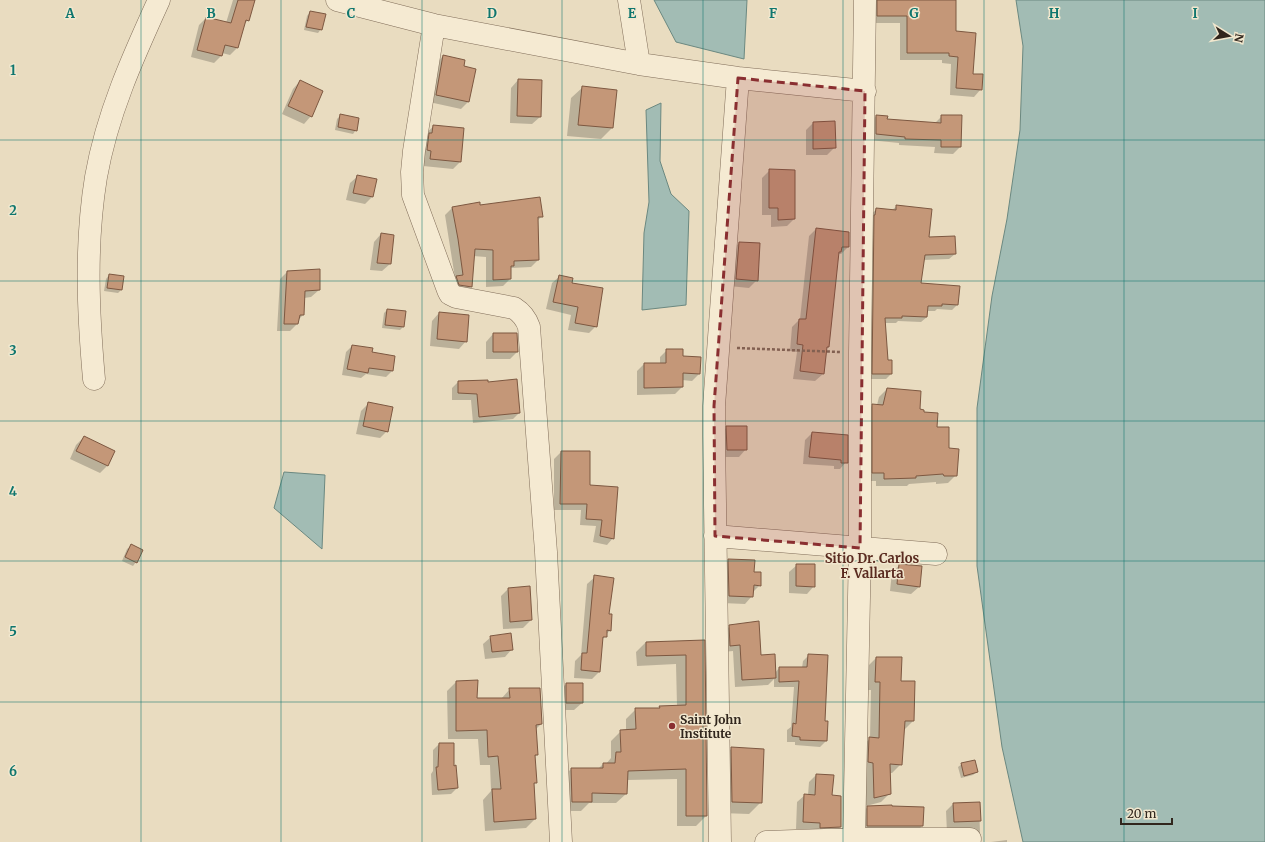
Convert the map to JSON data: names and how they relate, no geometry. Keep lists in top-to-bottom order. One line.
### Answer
{"districts":["Sitio Dr. Carlos F. Vallarta"],"places":["Saint John Institute"],"scale_bar":"20 m","north":"right","grid":{"columns":["A","B","C","D","E","F","G","H","I"],"rows":["1","2","3","4","5","6"]}}
